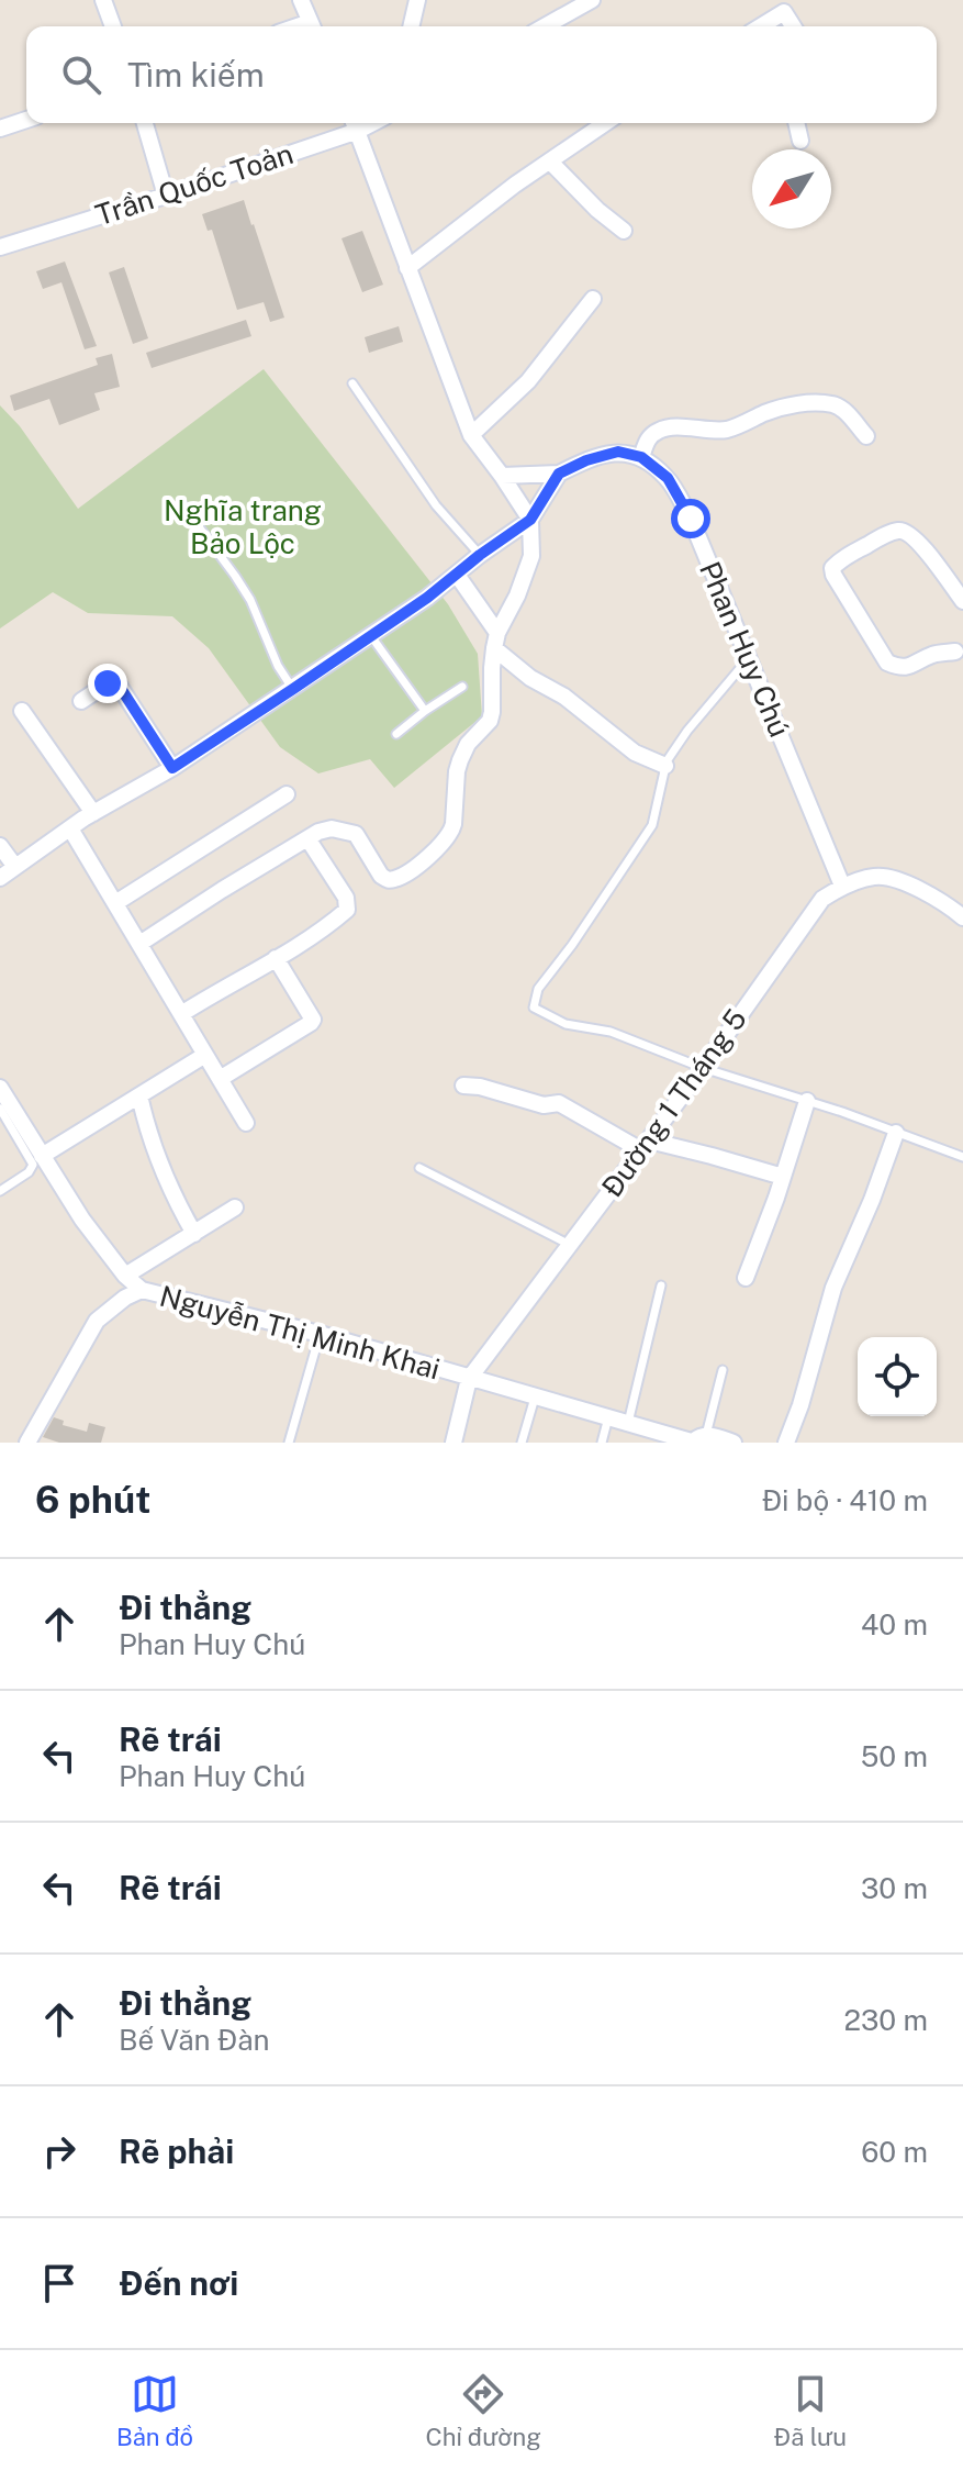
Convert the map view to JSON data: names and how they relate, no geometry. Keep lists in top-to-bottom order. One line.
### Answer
{"streets":{"street":["Trần Quốc Toản","Phan Huy Chú","Đường 1 Tháng 5","Nguyễn Thị Minh Khai"]},"crossings":[["Phan Huy Chú","Đường 1 Tháng 5"],["Đường 1 Tháng 5","Nguyễn Thị Minh Khai"]],"parks":["Nghĩa trang Bảo Lộc"],"north":"bottom left","page":{"search":"Tìm kiếm","heading":["6 phút","Đi bộ · 410 m"],"list":[["Đi thẳng","Phan Huy Chú","40 m"],["Rẽ trái","Phan Huy Chú","50 m"],["Rẽ trái","30 m"],["Đi thẳng","Bế Văn Đàn","230 m"],["Rẽ phải","60 m"],"Đến nơi"],"nav":["Bản đồ","Chỉ đường","Đã lưu"]}}
